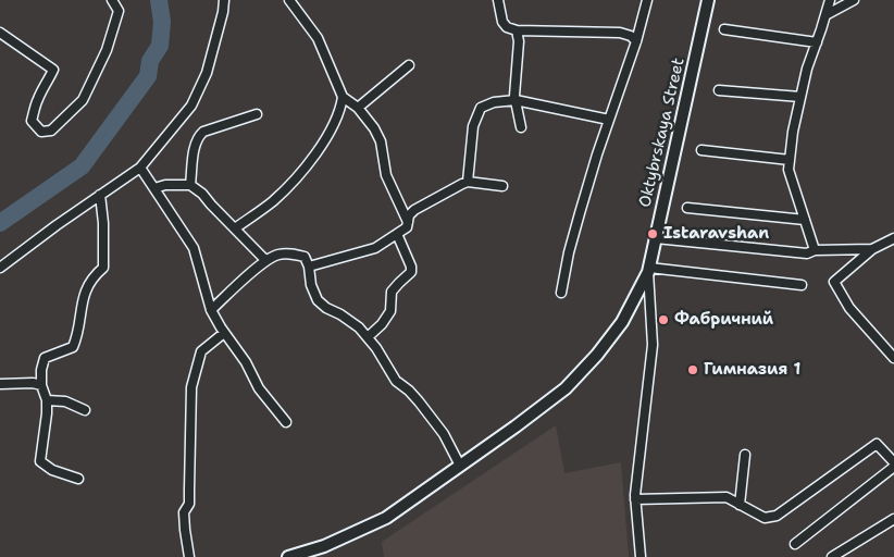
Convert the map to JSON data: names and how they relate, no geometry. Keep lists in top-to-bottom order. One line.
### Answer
{"streets":{"main road":["Oktybrskaya Street"]},"places":["Istaravshan","Фабричний","Гимназия 1"]}
